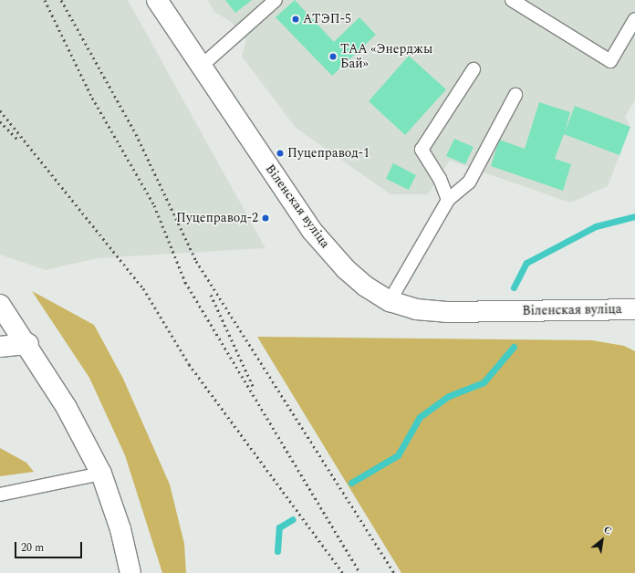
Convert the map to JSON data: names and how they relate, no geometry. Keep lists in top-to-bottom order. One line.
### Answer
{"streets":{"main road":["Віленская вуліца"]},"places":["АТЭП-5","ТАА «Энерджы Бай»","Пуцеправод-1","Пуцеправод-2"],"scale_bar":"20 m","north":"top right"}
